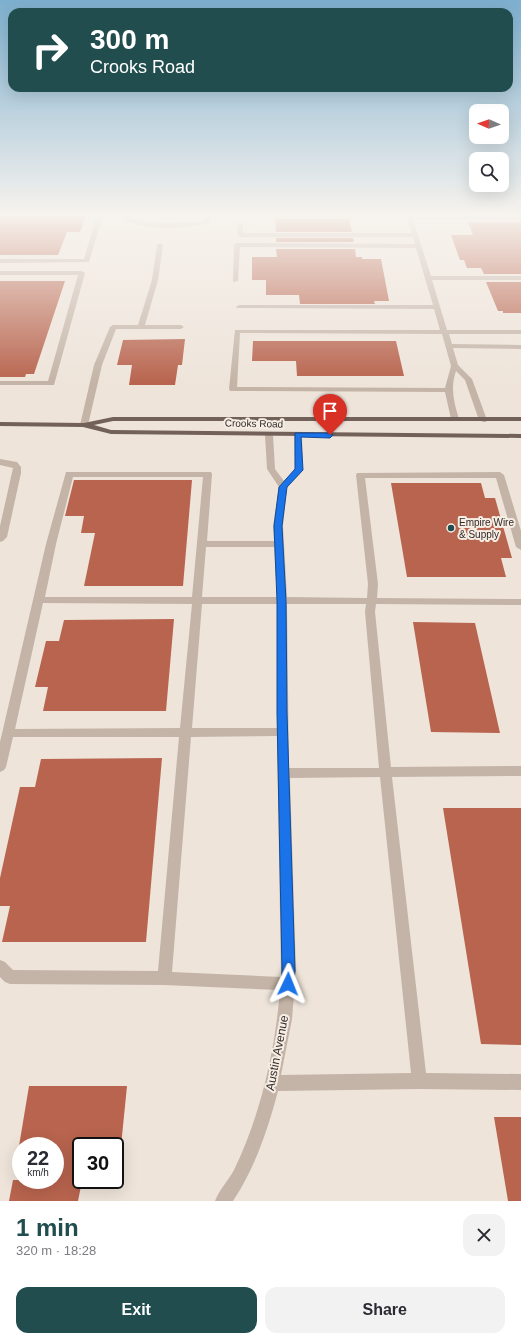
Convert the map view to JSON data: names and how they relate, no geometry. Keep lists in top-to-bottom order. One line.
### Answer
{"streets":{"main road":["Crooks Road"],"street":["Austin Avenue"]},"places":["Empire Wire & Supply"],"north":"left","page":{"turn":["300 m","Crooks Road"],"speed":"22 km/h","limit":"30","heading":["1 min","320 m · 18:28"],"buttons":["Exit","Share"]}}
